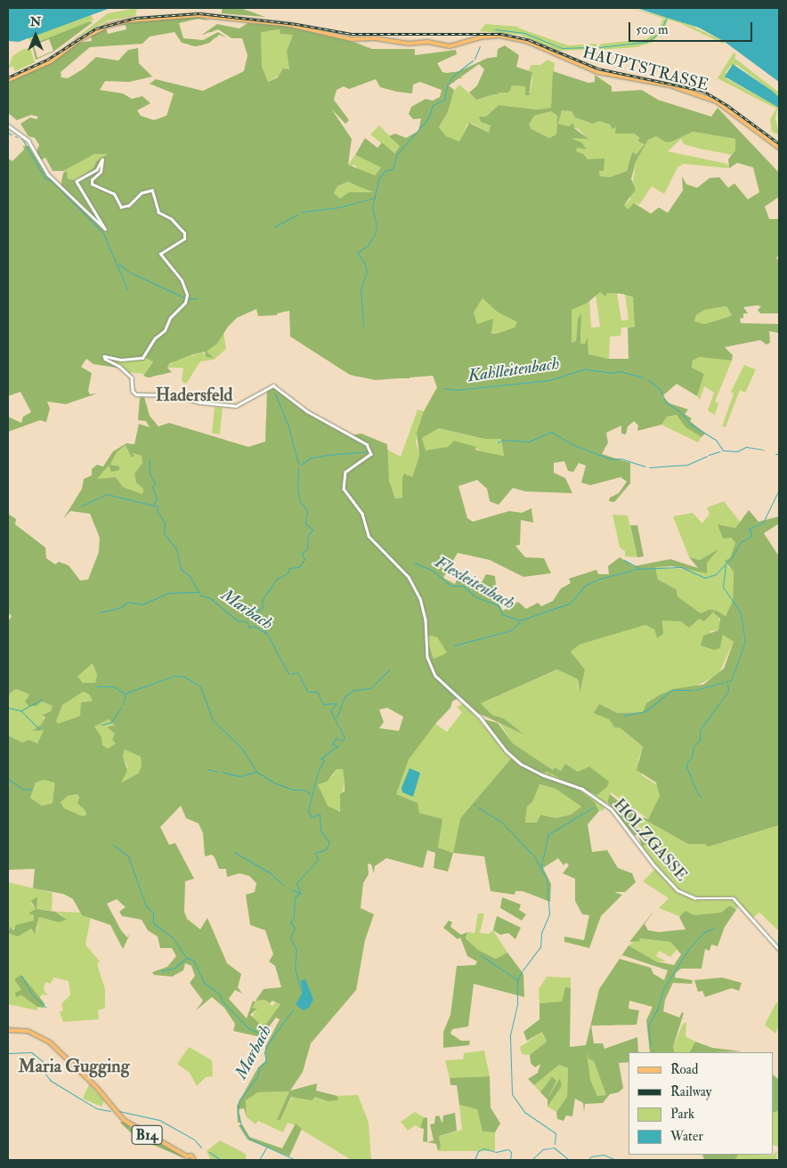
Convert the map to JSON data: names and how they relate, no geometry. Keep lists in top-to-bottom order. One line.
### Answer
{"streets":{"main road":["HAUPTSTRASSE","B14"],"street":["HOLZGASSE"]},"districts":["Hadersfeld","Maria Gugging"],"water":["Kahlleitenbach","Flexleitenbach","Marbach"],"legend":["Road","Railway","Park","Water"],"scale_bar":"500 m","north":"top"}
